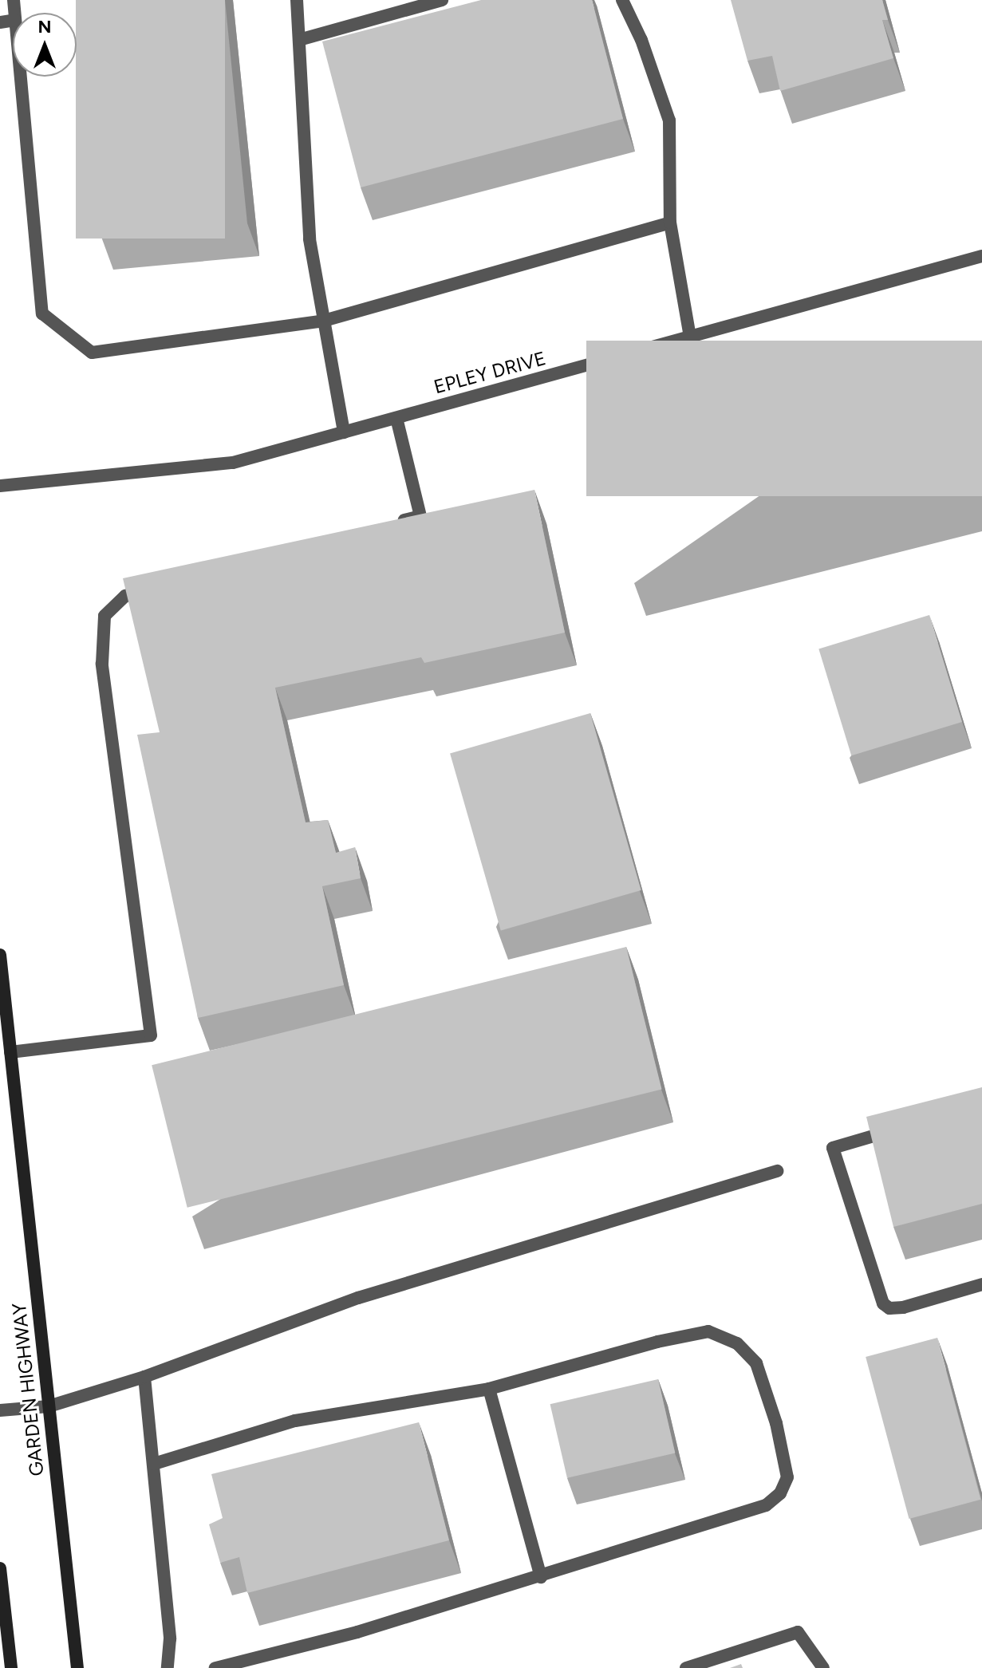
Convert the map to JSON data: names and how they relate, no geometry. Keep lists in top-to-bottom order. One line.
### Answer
{"streets":{"main road":["GARDEN HIGHWAY"],"street":["EPLEY DRIVE"]},"north":"top"}
